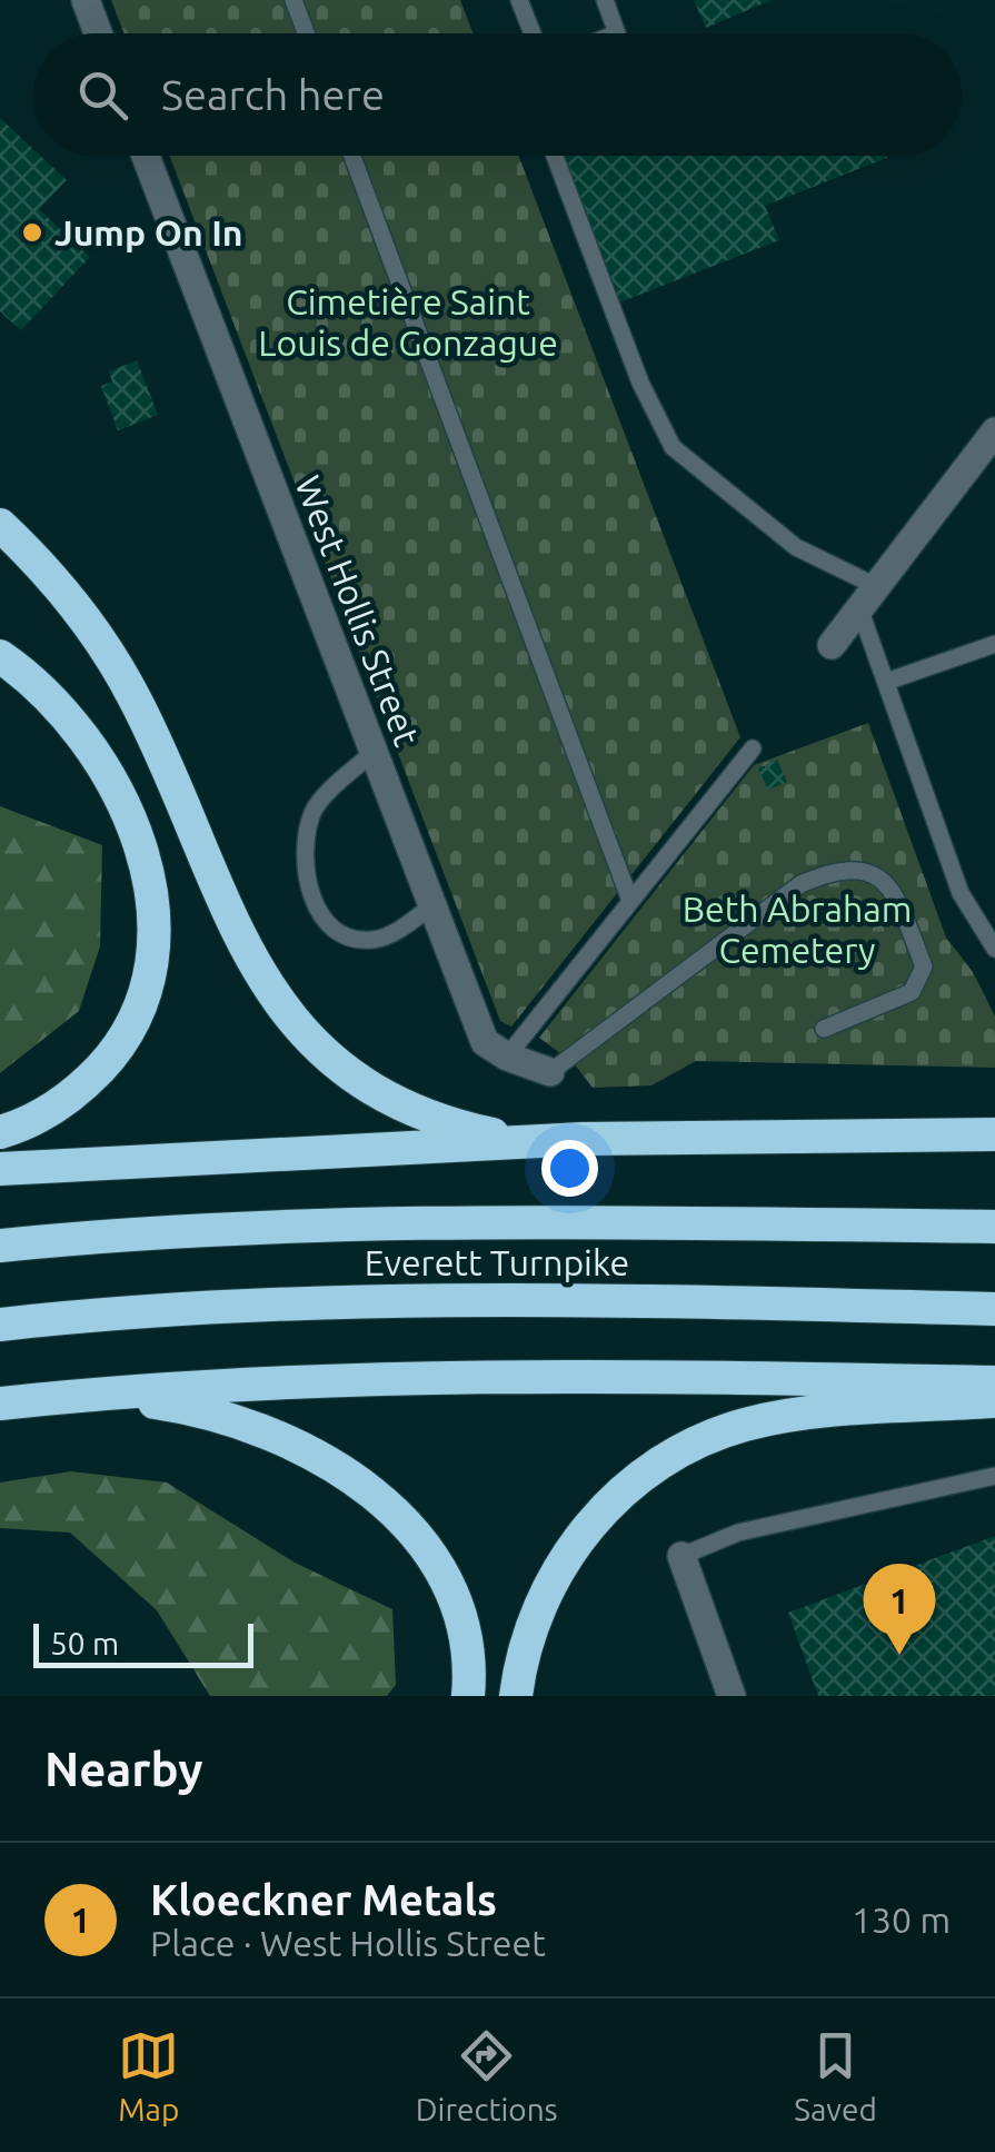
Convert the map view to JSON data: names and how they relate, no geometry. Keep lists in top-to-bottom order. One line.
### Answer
{"streets":{"highway":["Everett Turnpike"],"street":["West Hollis Street"]},"parks":["Cimetière Saint Louis de Gonzague","Beth Abraham Cemetery"],"places":["Jump On In"],"scale_bar":"50 m","page":{"search":"Search here","pins":"1","scale":"50 m","heading":"Nearby","list":[{"mark":"1","name":"Kloeckner Metals","note":"Place · West Hollis Street","value":"130 m"}],"nav":["Map","Directions","Saved"]}}
